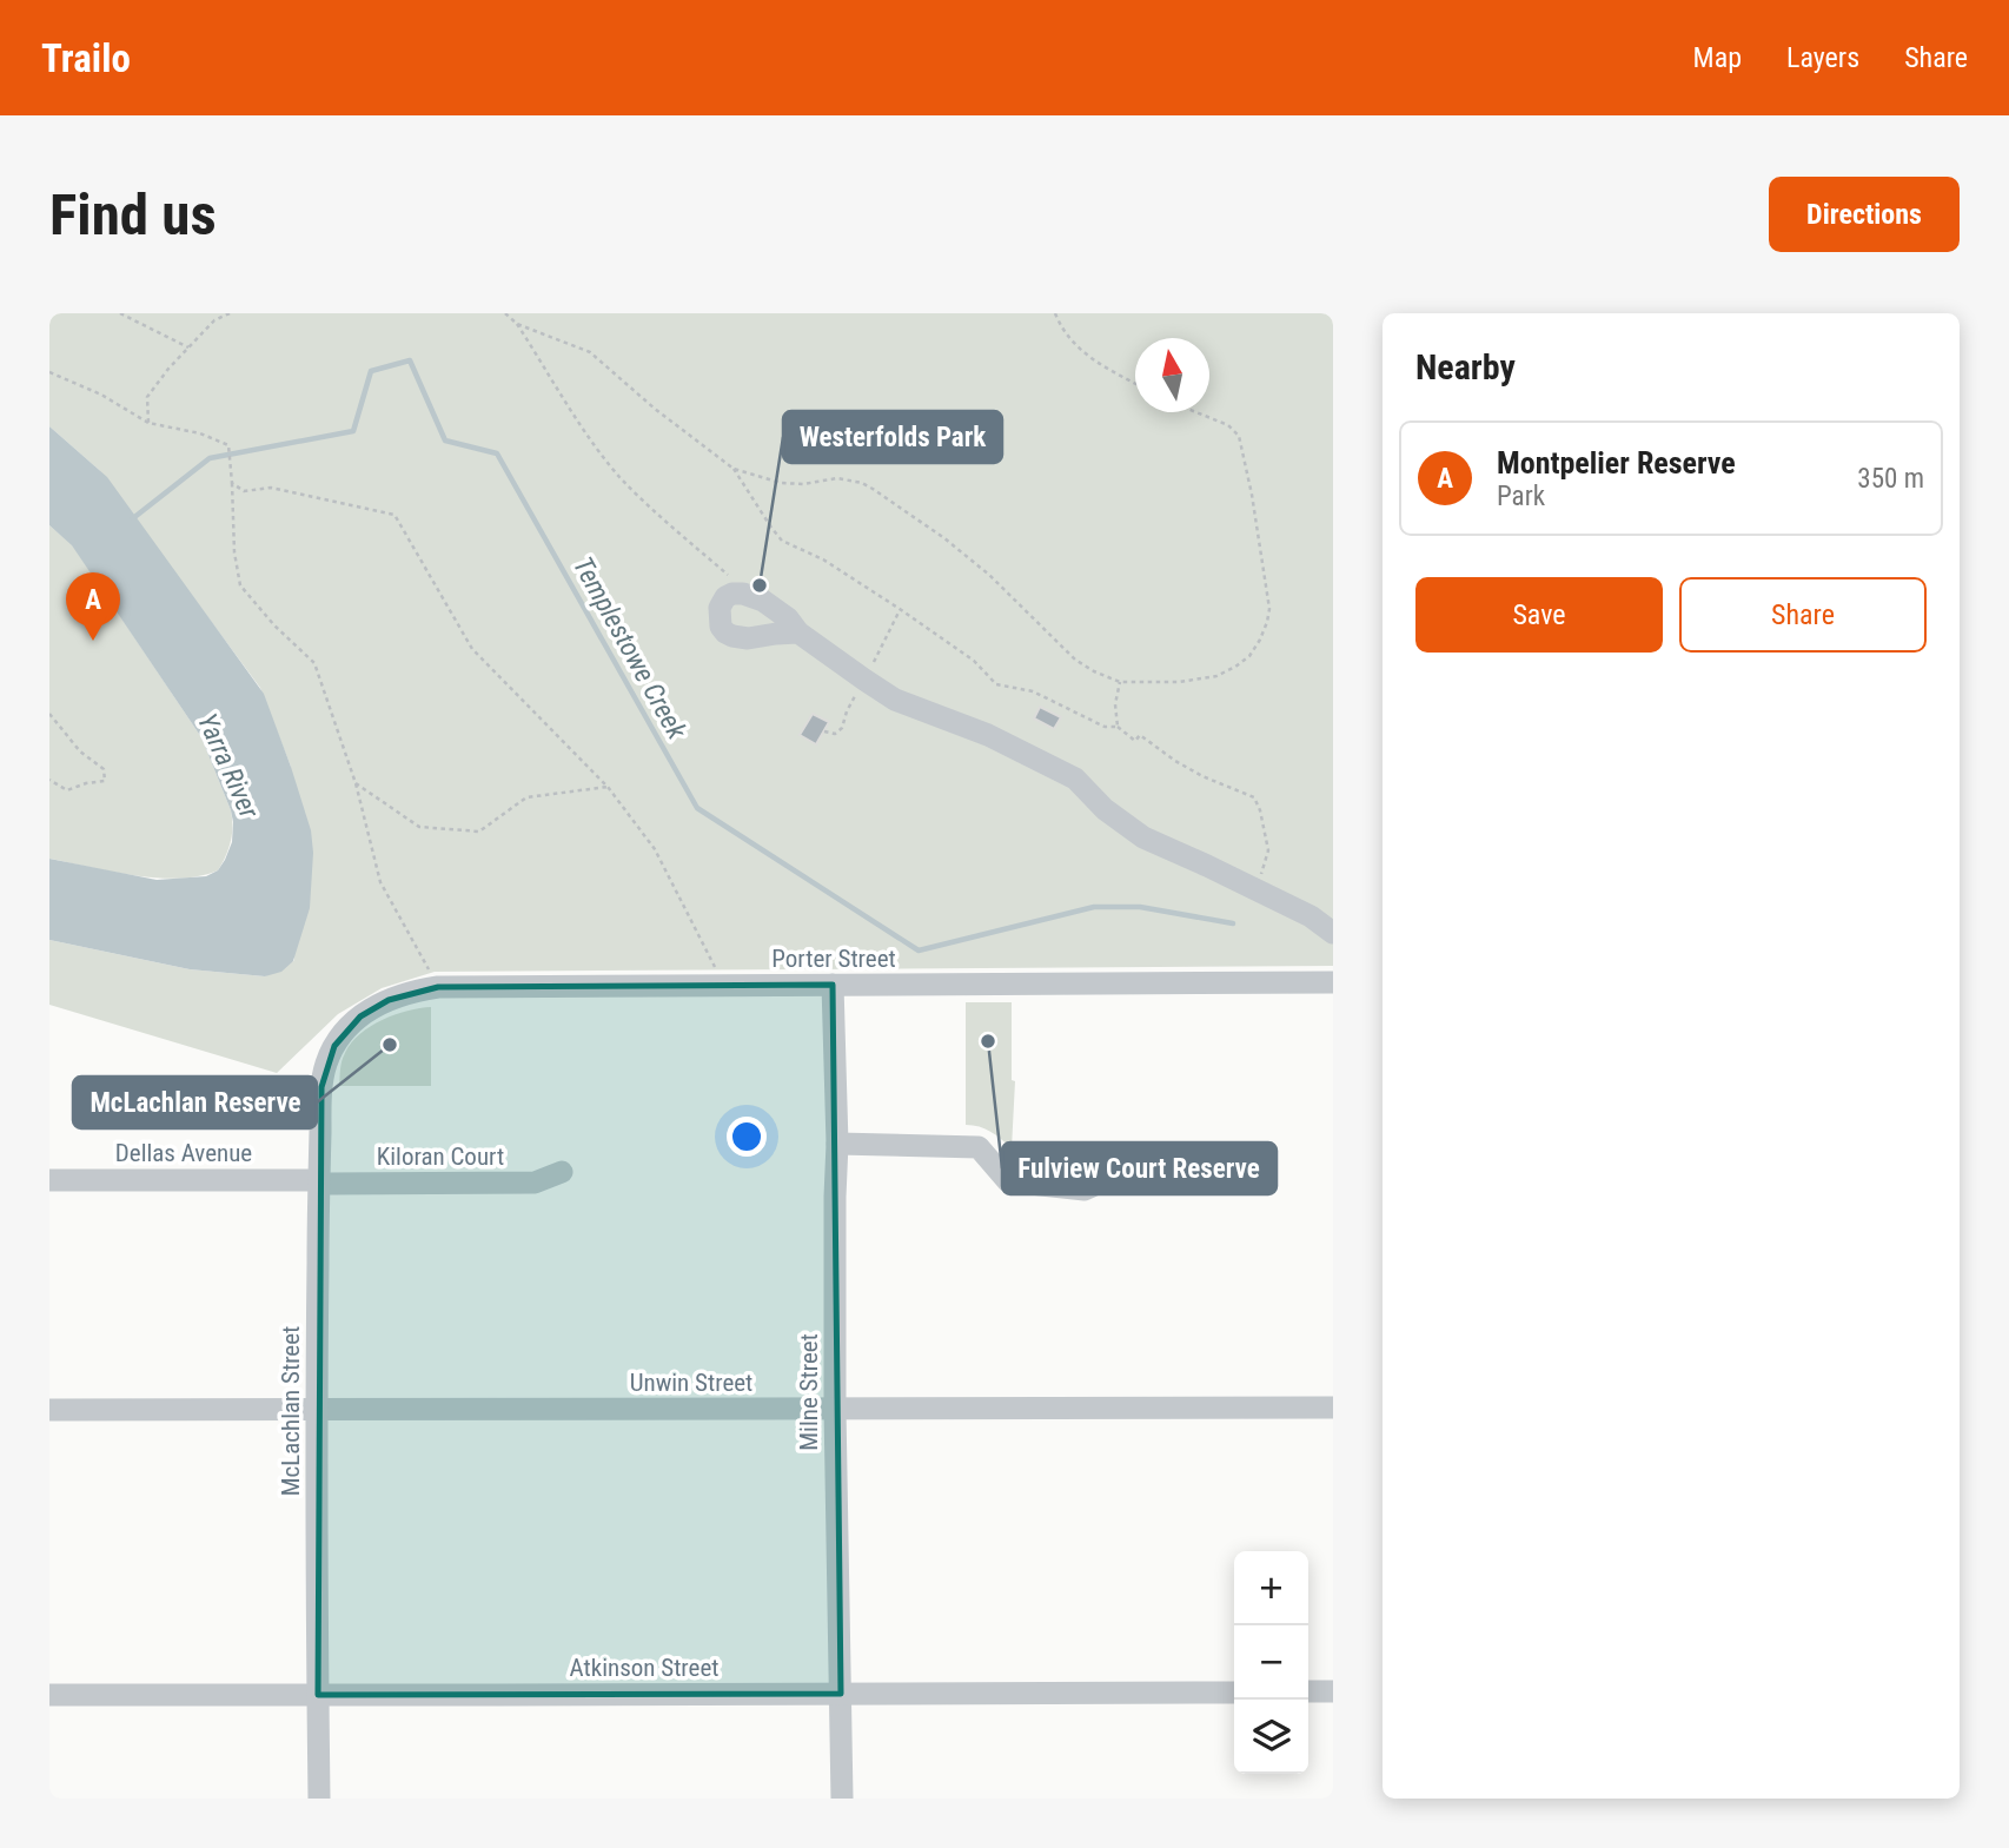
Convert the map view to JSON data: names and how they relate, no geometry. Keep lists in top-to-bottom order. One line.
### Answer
{"streets":{"street":["Porter Street","Dellas Avenue","Kiloran Court","Unwin Street","Milne Street","McLachlan Street","Atkinson Street"]},"crossings":[["Porter Street","Milne Street"],["Porter Street","McLachlan Street"],["Dellas Avenue","Kiloran Court"],["Dellas Avenue","McLachlan Street"],["Kiloran Court","McLachlan Street"],["Unwin Street","Milne Street"],["Unwin Street","McLachlan Street"],["Milne Street","Atkinson Street"],["McLachlan Street","Atkinson Street"]],"water":["Templestowe Creek","Yarra River"],"places":["Westerfolds Park","Fulview Court Reserve","McLachlan Reserve"],"north":"top","page":{"header":"Trailo","nav":["Map","Layers","Share"],"buttons":["Directions",["Save","Share"]],"title":"Find us","heading":"Nearby","list":[{"mark":"A","name":"Montpelier Reserve","note":"Park","value":"350 m"}],"pins":"A","map_buttons":["+","−"]}}
